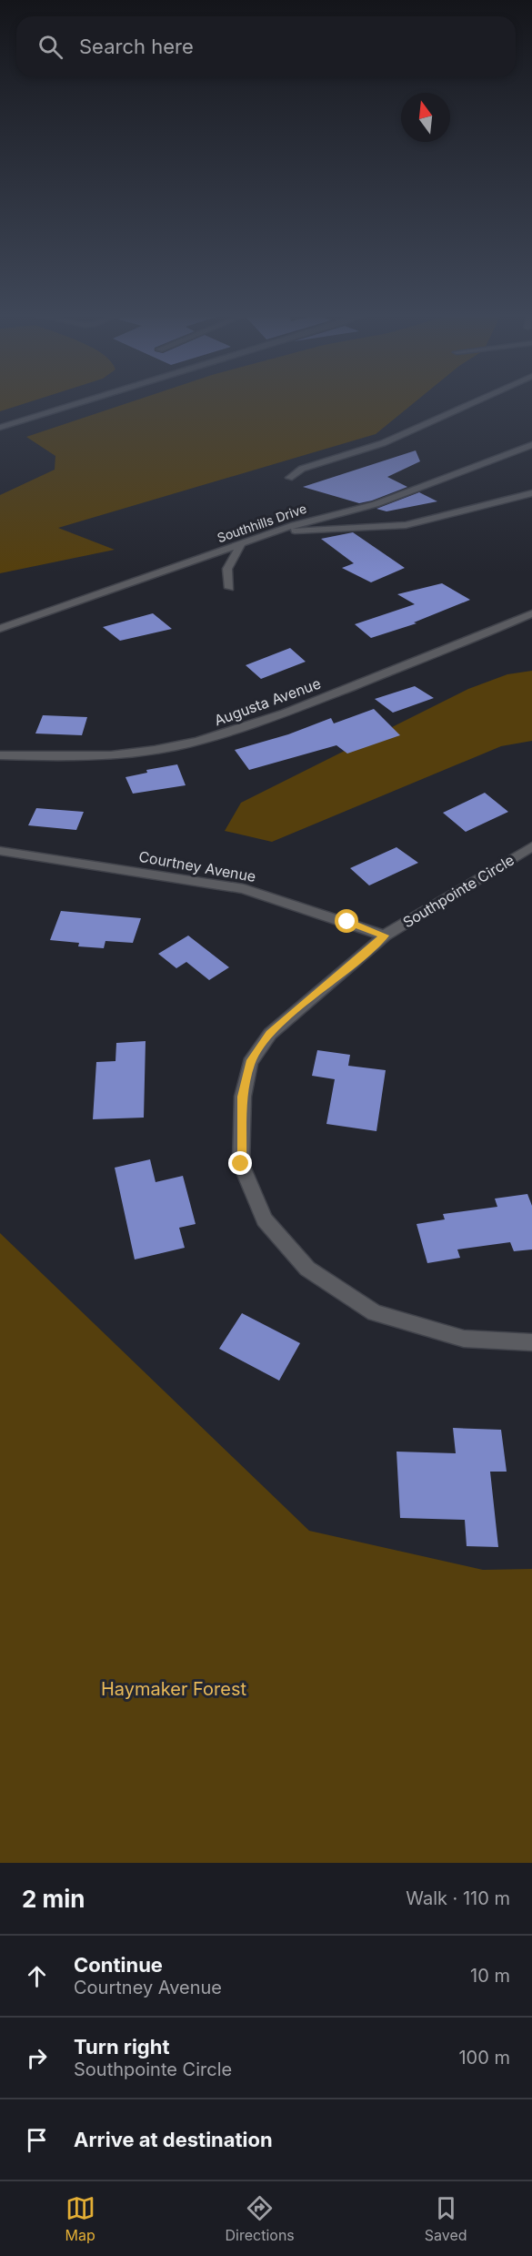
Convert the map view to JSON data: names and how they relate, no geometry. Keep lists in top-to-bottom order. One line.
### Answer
{"streets":{"street":["Southhills Drive","Augusta Avenue","Courtney Avenue","Southpointe Circle"]},"crossings":[["Courtney Avenue","Southpointe Circle"]],"parks":["Haymaker Forest"],"north":"top","page":{"search":"Search here","heading":["2 min","Walk · 110 m"],"list":[["Continue","Courtney Avenue","10 m"],["Turn right","Southpointe Circle","100 m"],"Arrive at destination"],"nav":["Map","Directions","Saved"]}}
